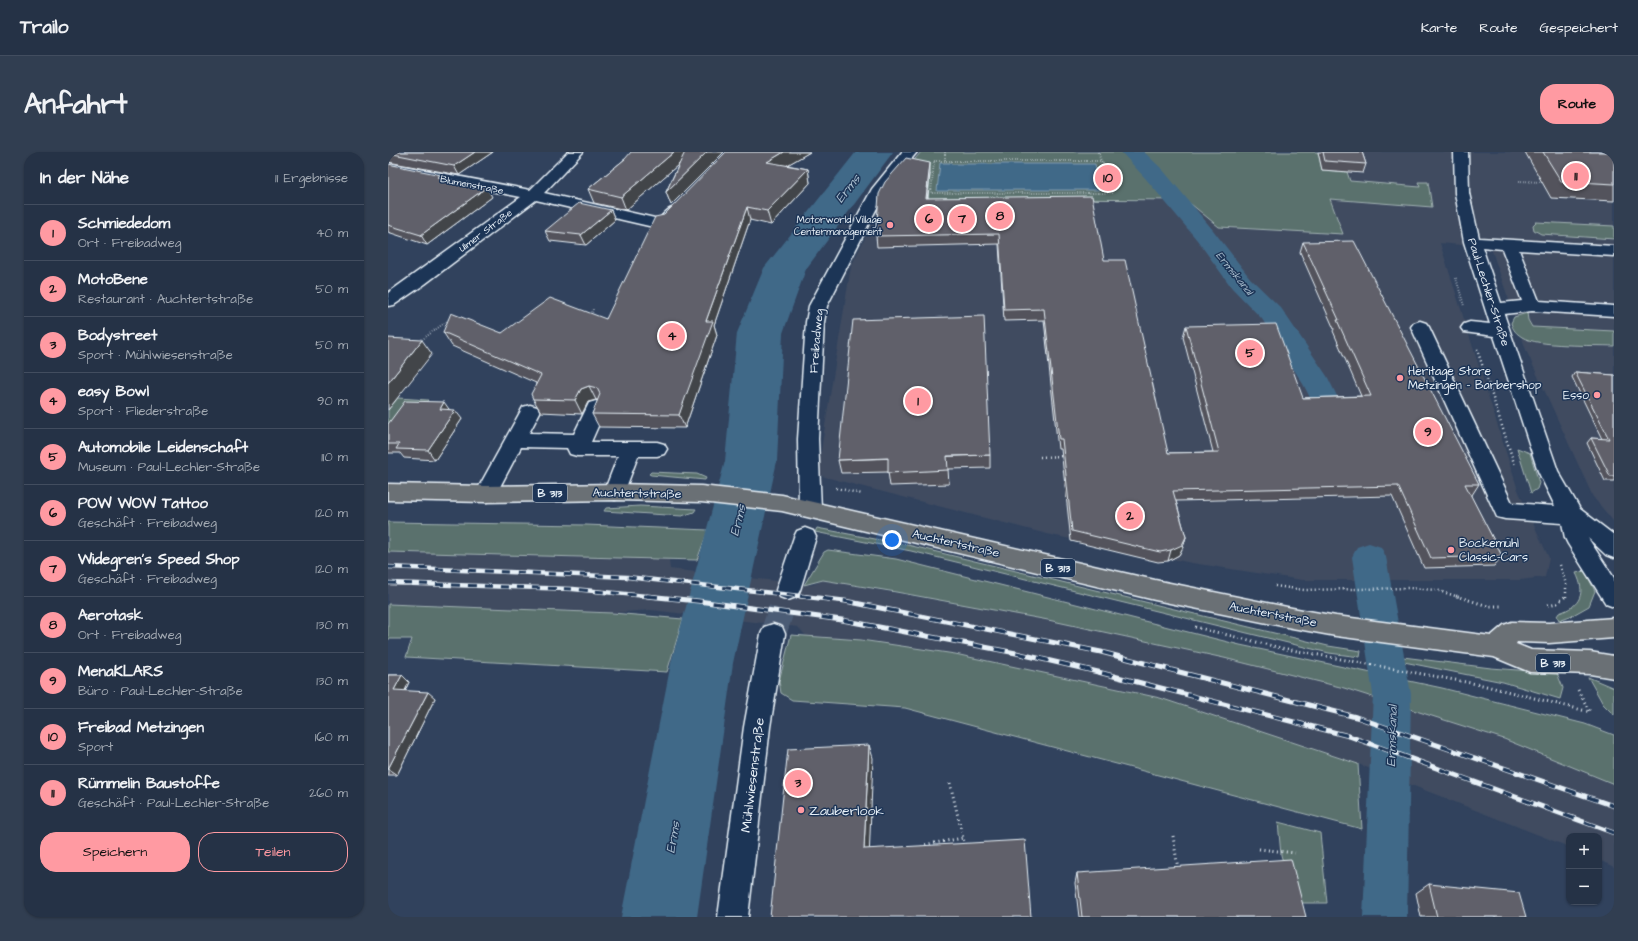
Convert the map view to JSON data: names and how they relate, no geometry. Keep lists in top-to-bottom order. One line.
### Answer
{"streets":{"main road":["B 313","Auchtertstraße"],"street":["Blumenstraße","Ulmer Straße","Paul-Lechler-Straße","Freibadweg","Mühlwiesenstraße"]},"crossings":[["Blumenstraße","Ulmer Straße"],["Freibadweg","Auchtertstraße"]],"water":["Erms","Ermskanal"],"places":["Motorworld Village Centermanagement","Heritage Store Metzingen - Barbershop","Esso","Bockemühl Classic-Cars","Zauberlook"],"page":{"header":"Trailo","nav":["Karte","Route","Gespeichert"],"buttons":["Route",["Speichern","Teilen"]],"title":"Anfahrt","heading":["In der Nähe","11 Ergebnisse"],"pins":["11","10","8","6","7","4","5","1","9","2","3"],"list":[{"mark":"1","name":"Schmiededom","note":"Ort · Freibadweg","value":"40 m"},{"mark":"2","name":"MotoBene","note":"Restaurant · Auchtertstraße","value":"50 m"},{"mark":"3","name":"Bodystreet","note":"Sport · Mühlwiesenstraße","value":"50 m"},{"mark":"4","name":"easy Bowl","note":"Sport · Fliederstraße","value":"90 m"},{"mark":"5","name":"Automobile Leidenschaft","note":"Museum · Paul-Lechler-Straße","value":"110 m"},{"mark":"6","name":"POW WOW Tattoo","note":"Geschäft · Freibadweg","value":"120 m"},{"mark":"7","name":"Widegren’s Speed Shop","note":"Geschäft · Freibadweg","value":"120 m"},{"mark":"8","name":"Aerotask","note":"Ort · Freibadweg","value":"130 m"},{"mark":"9","name":"MenaKLARS","note":"Büro · Paul-Lechler-Straße","value":"130 m"},{"mark":"10","name":"Freibad Metzingen","note":"Sport","value":"160 m"},{"mark":"11","name":"Rümmelin Baustoffe","note":"Geschäft · Paul-Lechler-Straße","value":"260 m"}],"map_buttons":["+","−"]}}
